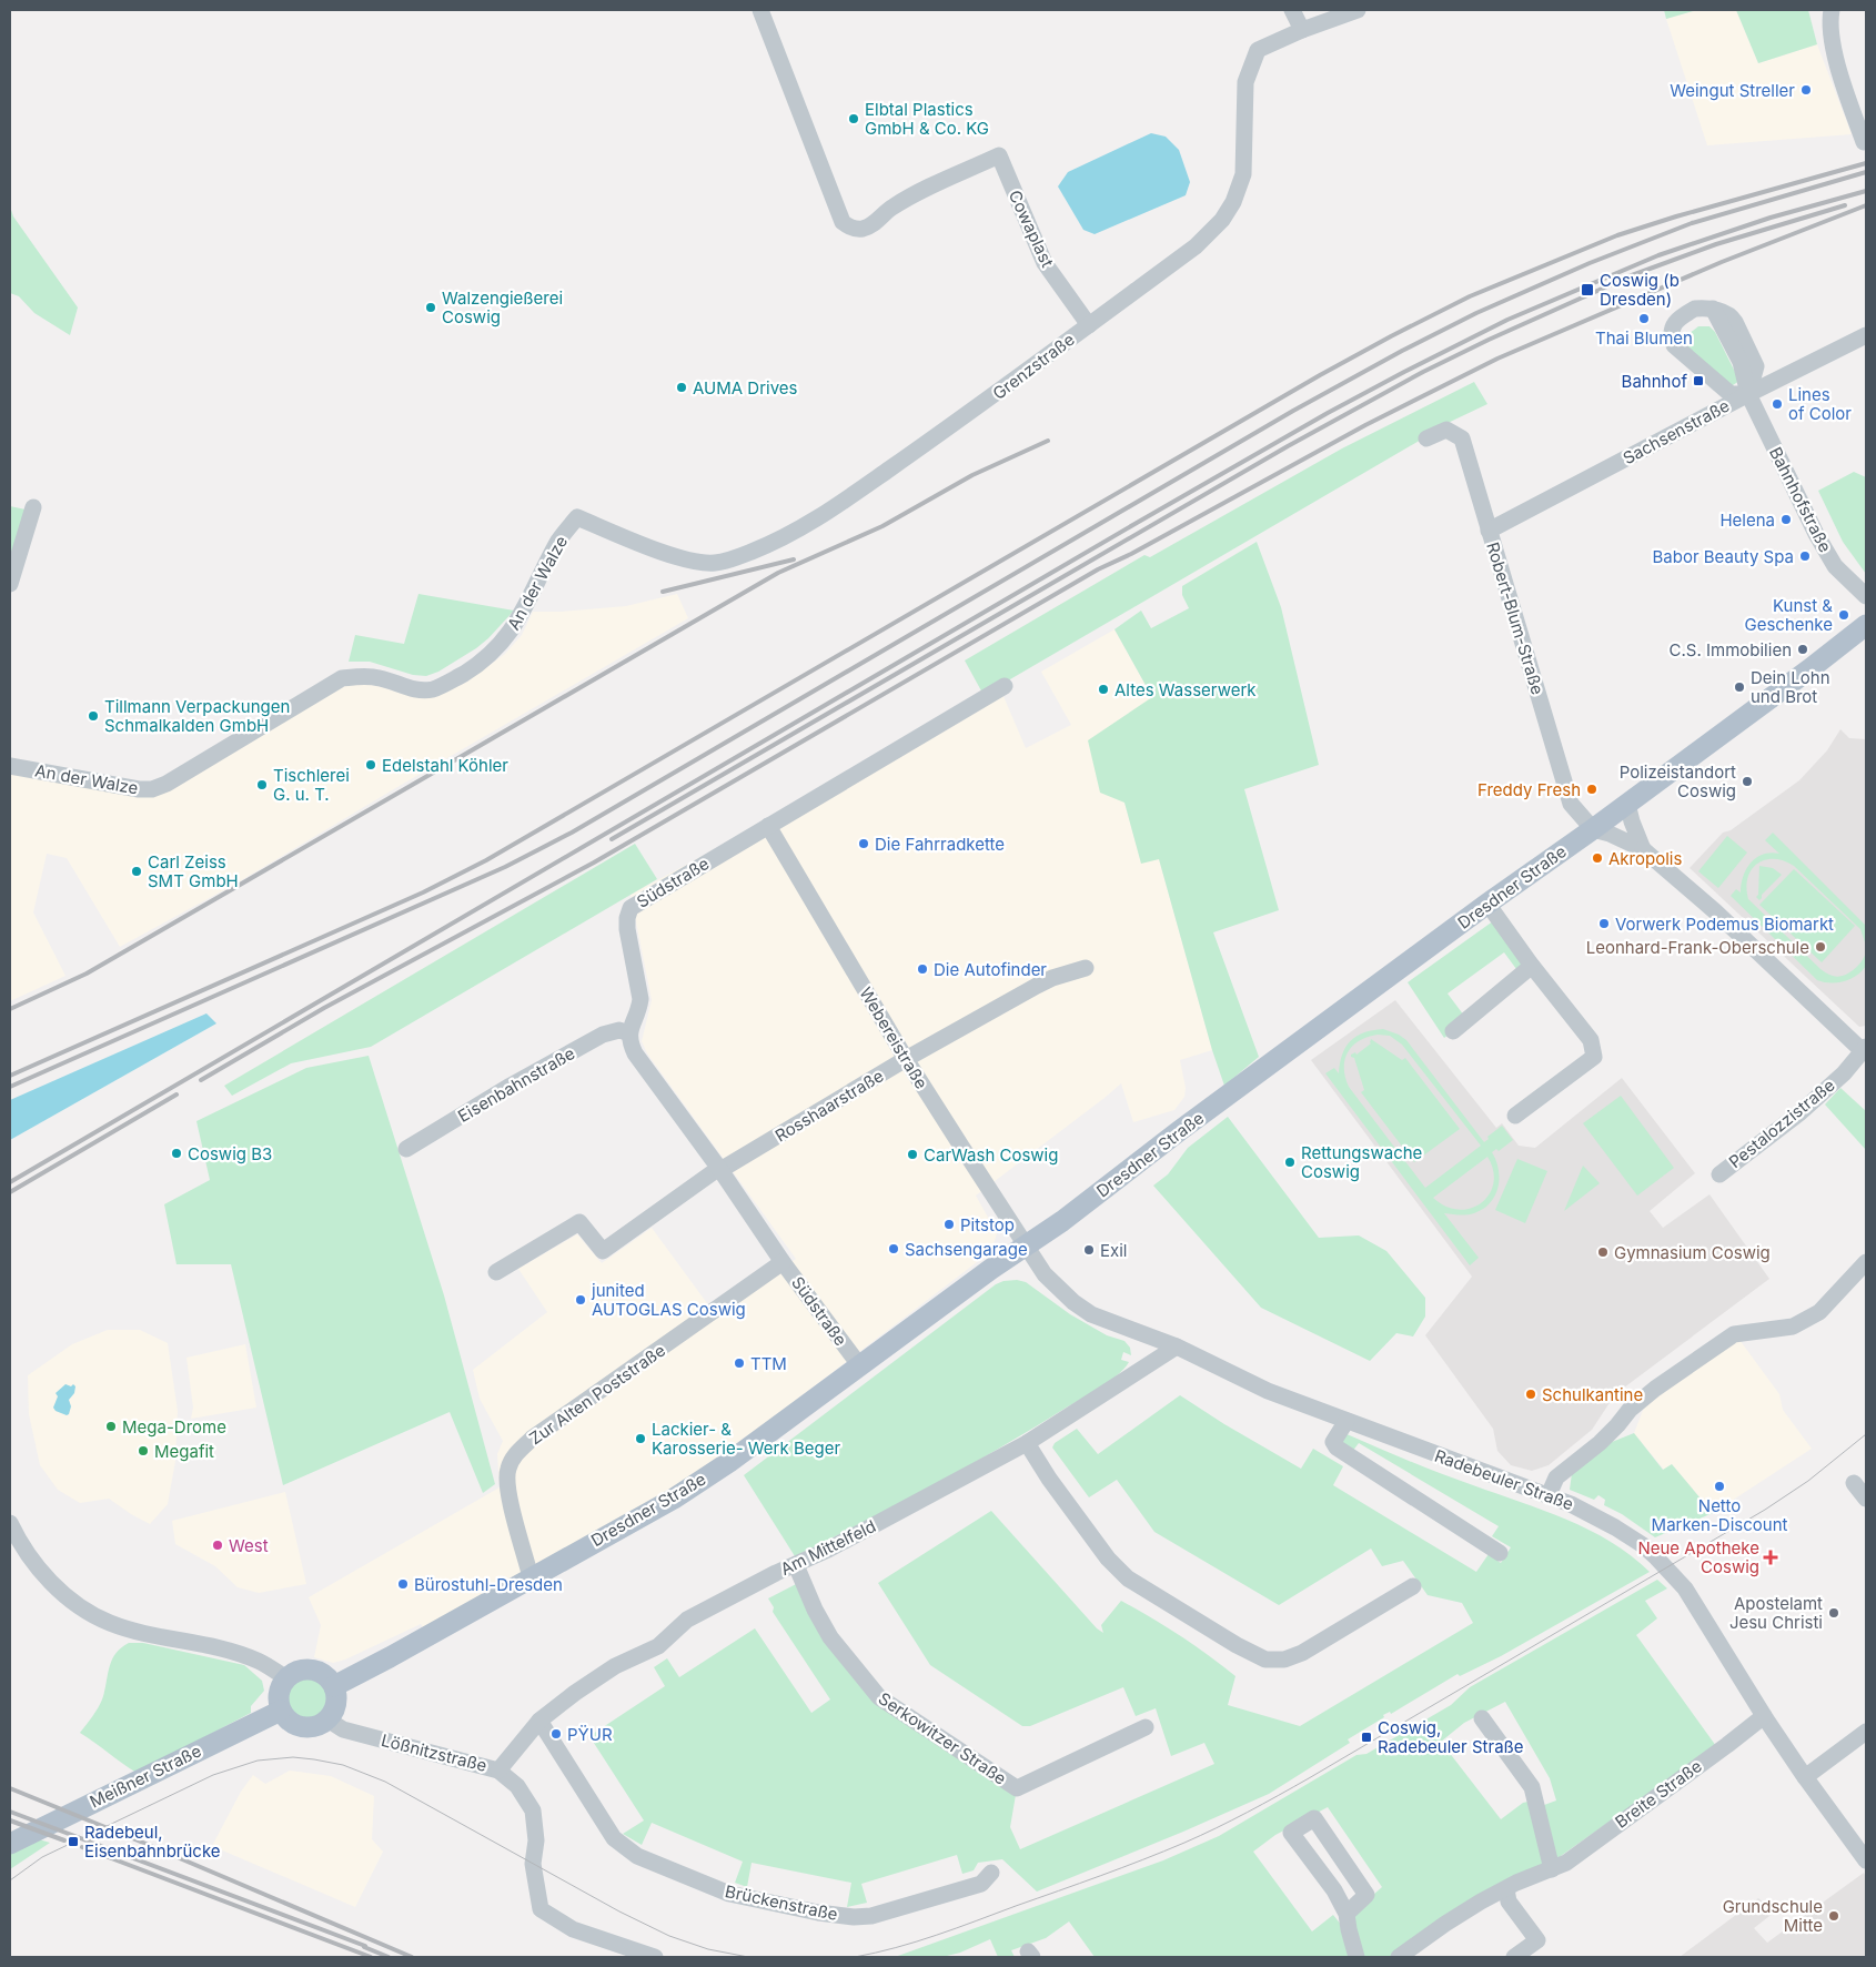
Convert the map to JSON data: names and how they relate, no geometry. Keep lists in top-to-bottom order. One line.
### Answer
{"streets":{"main road":["Dresdner Straße","Meißner Straße"],"street":["Cowaplast","Grenzstraße","Sachsenstraße","Bahnhofstraße","An der Walze","Robert-Blum-Straße","Südstraße","Webereistraße","Eisenbahnstraße","Rosshaarstraße","Pestalozzistraße","Zur Alten Poststraße","Radebeuler Straße","Am Mittelfeld","Serkowitzer Straße","Lößnitzstraße","Breite Straße","Brückenstraße"]},"crossings":[["Cowaplast","Grenzstraße"],["Grenzstraße","An der Walze"],["Sachsenstraße","Bahnhofstraße"],["Sachsenstraße","Robert-Blum-Straße"],["Robert-Blum-Straße","Dresdner Straße"],["Südstraße","Dresdner Straße"],["Südstraße","Webereistraße"],["Südstraße","Eisenbahnstraße"],["Südstraße","Rosshaarstraße"],["Südstraße","Zur Alten Poststraße"],["Dresdner Straße","Webereistraße"],["Dresdner Straße","Zur Alten Poststraße"],["Dresdner Straße","Radebeuler Straße"],["Dresdner Straße","Lößnitzstraße"],["Dresdner Straße","Meißner Straße"],["Webereistraße","Rosshaarstraße"],["Webereistraße","Radebeuler Straße"],["Radebeuler Straße","Am Mittelfeld"],["Radebeuler Straße","Breite Straße"],["Am Mittelfeld","Serkowitzer Straße"],["Am Mittelfeld","Lößnitzstraße"],["Am Mittelfeld","Brückenstraße"],["Lößnitzstraße","Meißner Straße"]],"places":{"other":["Weingut Streller","Elbtal Plastics GmbH & Co. KG","Walzengießerei Coswig","Thai Blumen","AUMA Drives","Lines of Color","Helena","Babor Beauty Spa","Kunst & Geschenke","C.S. Immobilien","Dein Lohn und Brot","Altes Wasserwerk","Tillmann Verpackungen Schmalkalden GmbH","Edelstahl Köhler","Polizeistandort Coswig","Tischlerei G. u. T.","Freddy Fresh","Die Fahrradkette","Akropolis","Carl Zeiss SMT GmbH","Vorwerk Podemus Biomarkt","Leonhard-Frank-Oberschule","Die Autofinder","Coswig B3","CarWash Coswig","Rettungswache Coswig","Pitstop","Sachsengarage","Exil","Gymnasium Coswig","junited AUTOGLAS Coswig","TTM","Schulkantine","Mega-Drome","Lackier- & Karosserie- Werk Beger","Megafit","Netto Marken-Discount","West","Bürostuhl-Dresden","Apostelamt Jesu Christi","PŸUR","Grundschule Mitte"],"transit":["Coswig (b Dresden)","Bahnhof","Coswig, Radebeuler Straße","Radebeul, Eisenbahnbrücke"],"health":["Neue Apotheke Coswig"]}}
